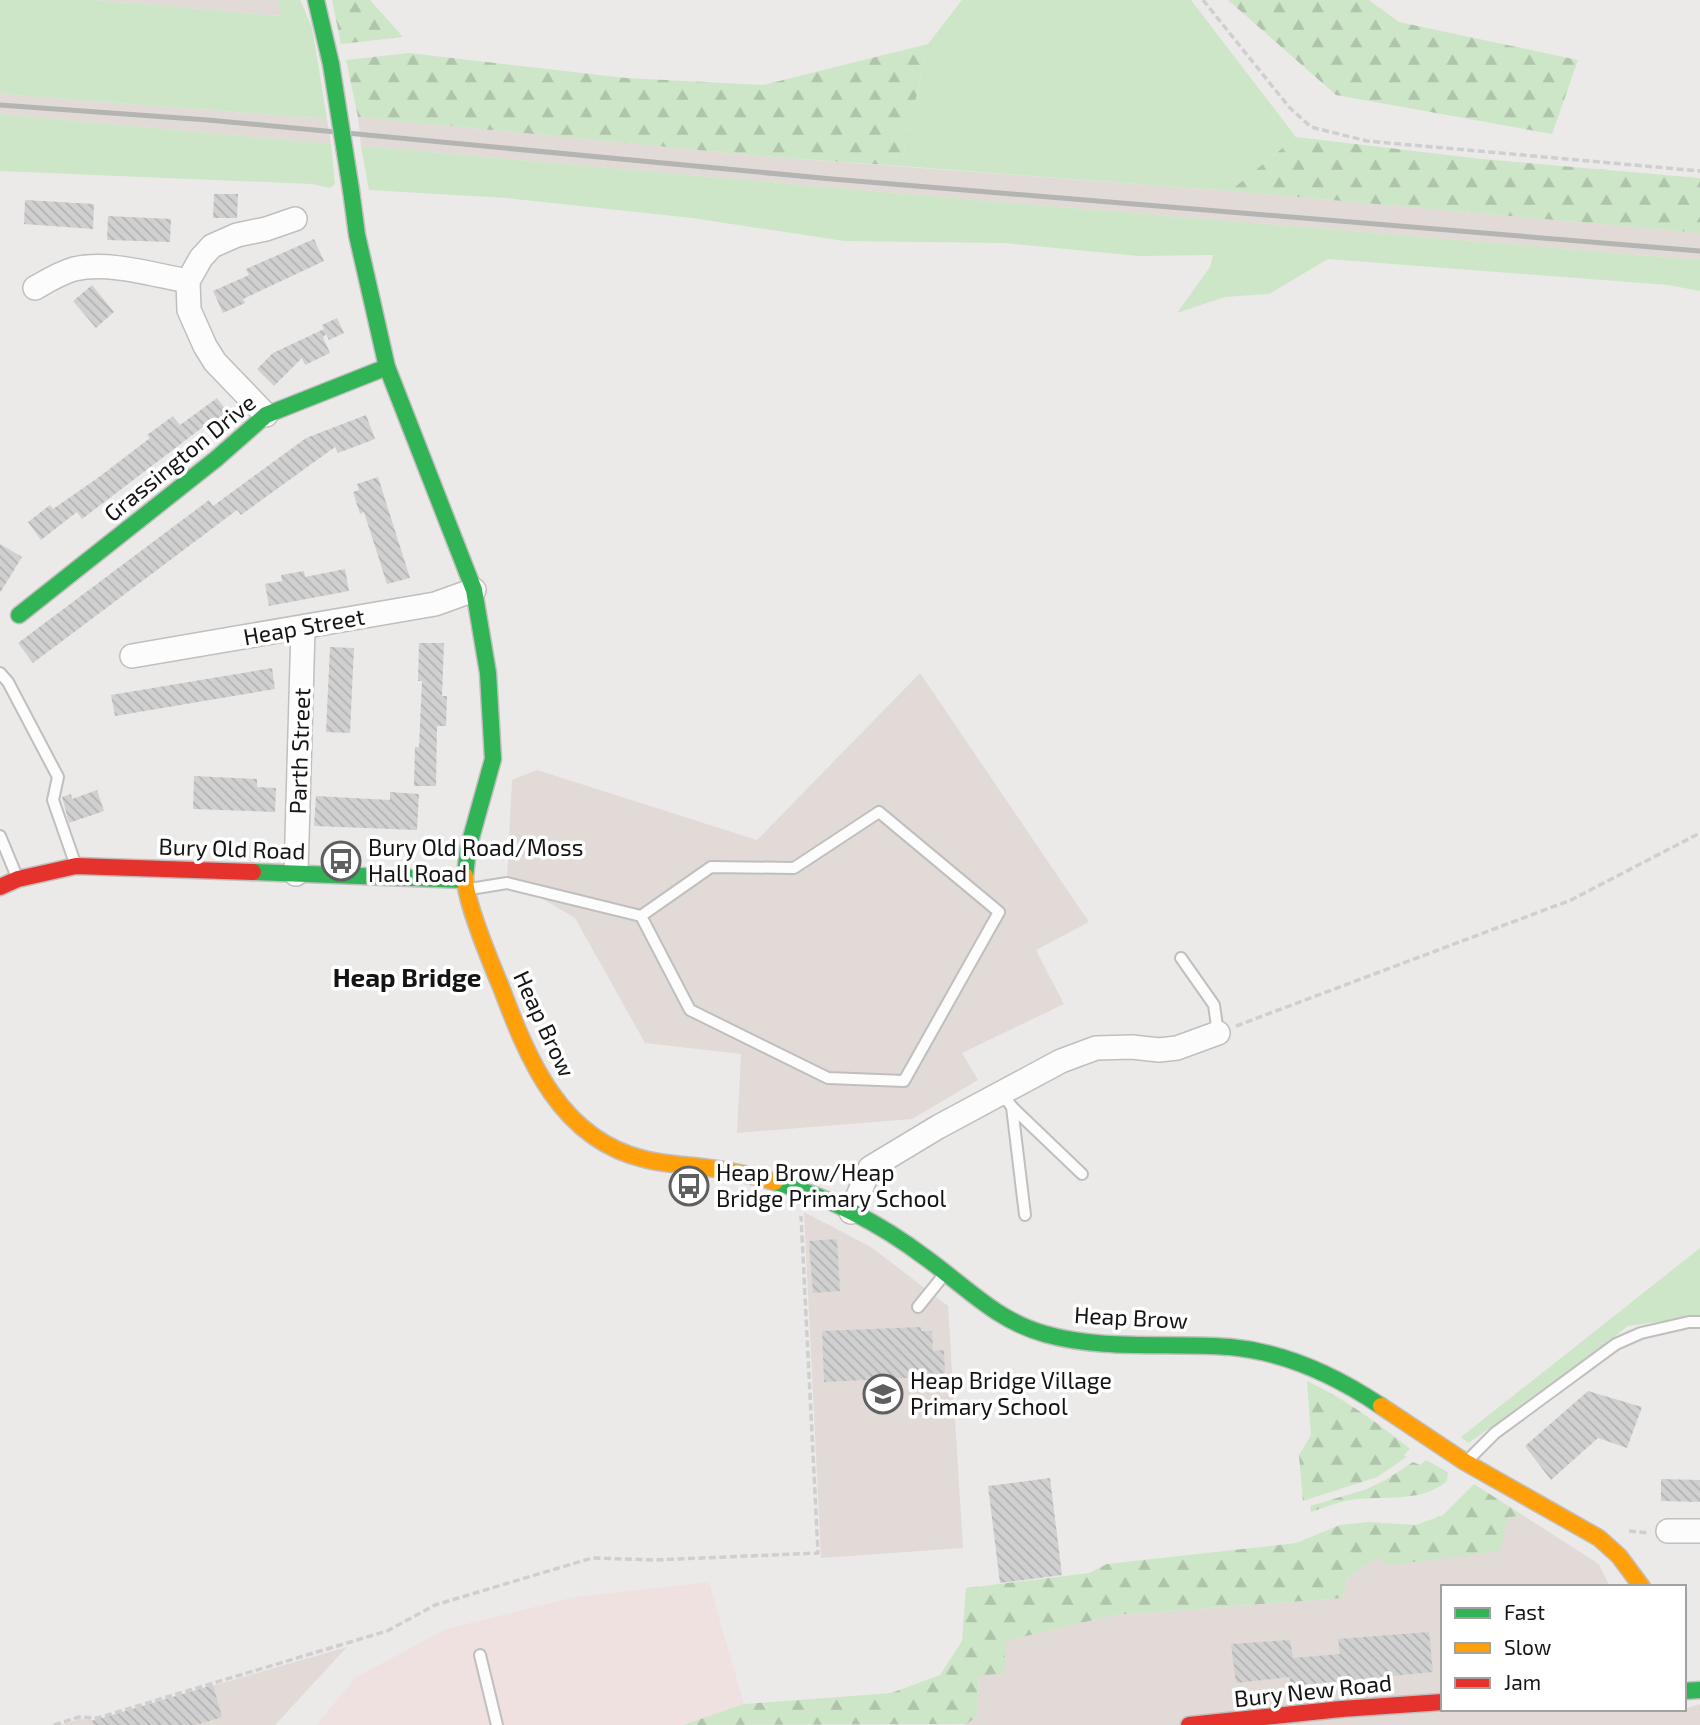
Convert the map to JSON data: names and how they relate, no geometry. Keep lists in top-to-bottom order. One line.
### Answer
{"streets":{"main road":["Grassington Drive","Bury Old Road","Heap Brow","Bury New Road"],"street":["Heap Street","Parth Street"]},"crossings":[["Heap Street","Parth Street"],["Parth Street","Bury Old Road"],["Bury Old Road","Heap Brow"]],"districts":["Heap Bridge"],"places":{"bus stop":["Bury Old Road/Moss Hall Road","Heap Brow/Heap Bridge Primary School"],"school or university":["Heap Bridge Village Primary School"]},"legend":["Fast","Slow","Jam"]}
